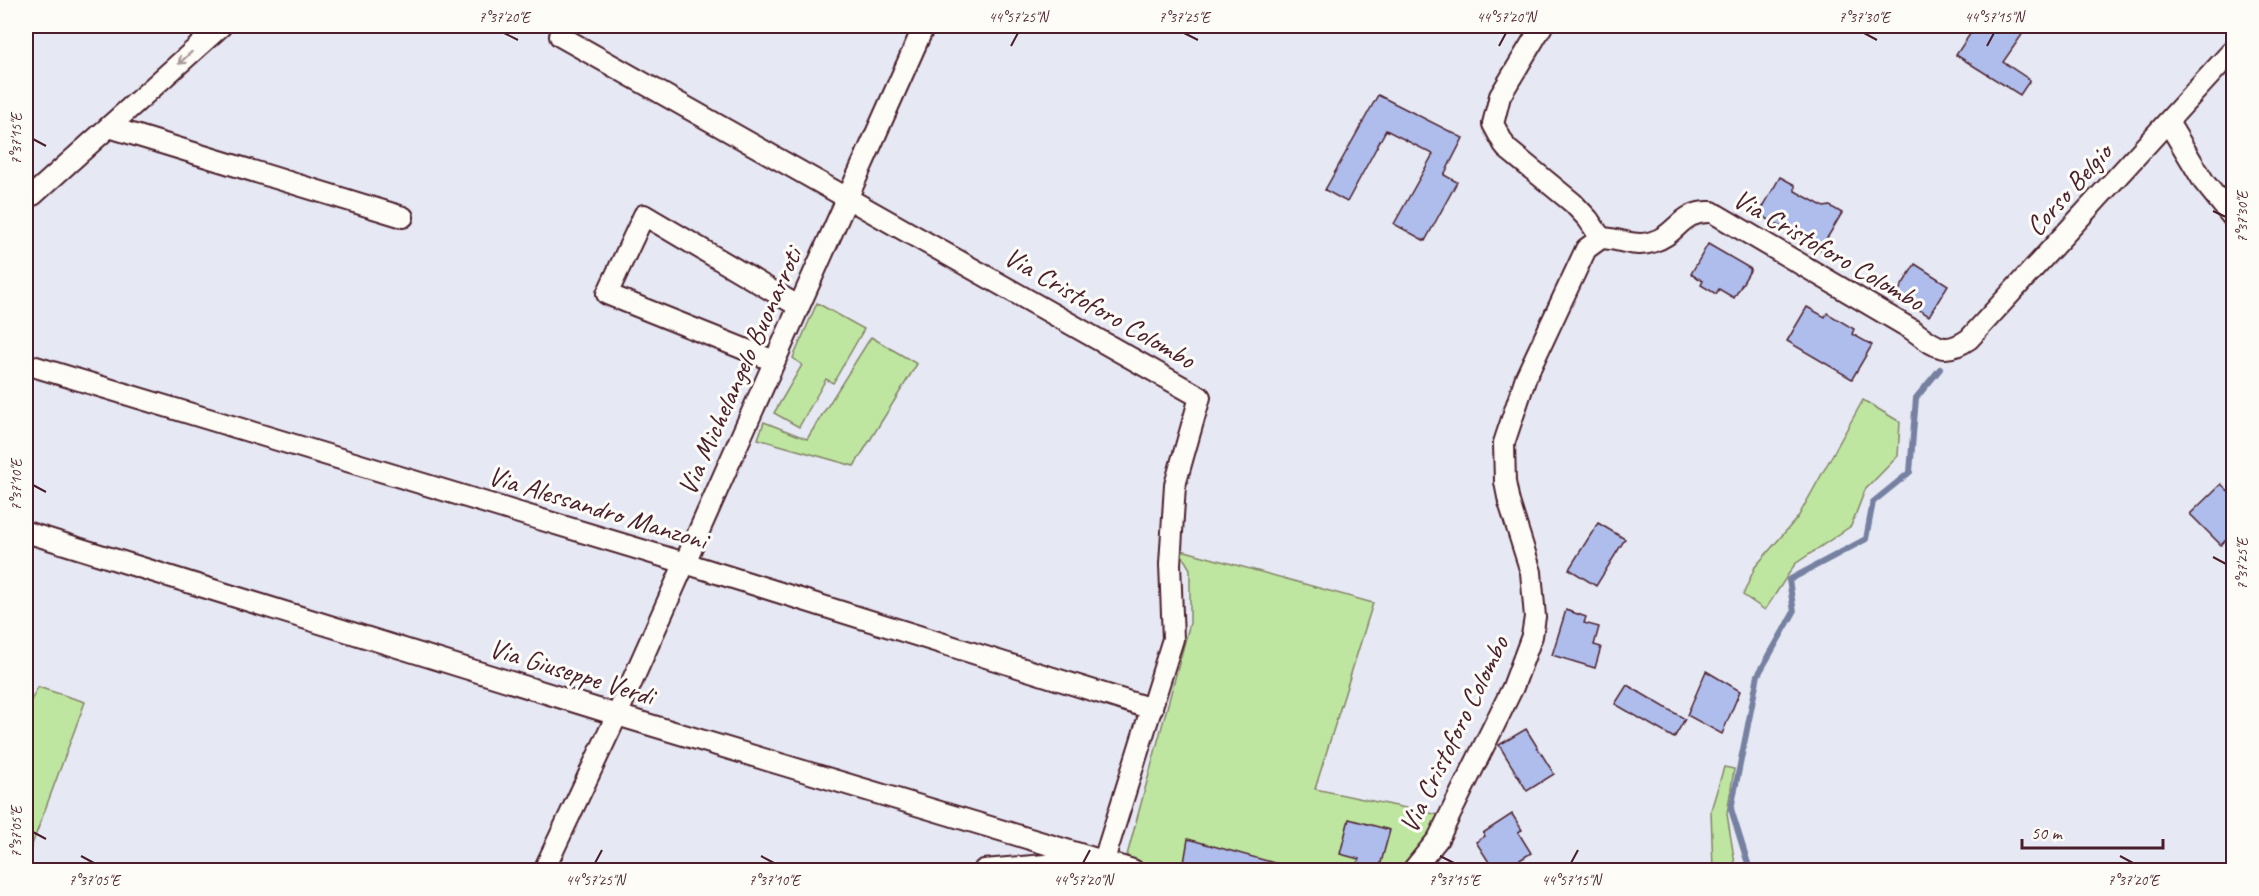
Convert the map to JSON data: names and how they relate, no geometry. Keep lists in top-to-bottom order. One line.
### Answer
{"streets":{"street":["Corso Belgio","Via Cristoforo Colombo","Via Michelangelo Buonarroti","Via Alessandro Manzoni","Via Giuseppe Verdi"]},"crossings":[["Corso Belgio","Via Cristoforo Colombo"],["Via Cristoforo Colombo","Via Michelangelo Buonarroti"],["Via Cristoforo Colombo","Via Alessandro Manzoni"],["Via Cristoforo Colombo","Via Giuseppe Verdi"],["Via Michelangelo Buonarroti","Via Alessandro Manzoni"],["Via Michelangelo Buonarroti","Via Giuseppe Verdi"]],"scale_bar":"50 m","coordinates":["7°37'20\"E","44°57'25\"N","7°37'25\"E","44°57'20\"N","7°37'30\"E","44°57'15\"N","7°37'15\"E","7°37'10\"E","7°37'05\"E"]}
